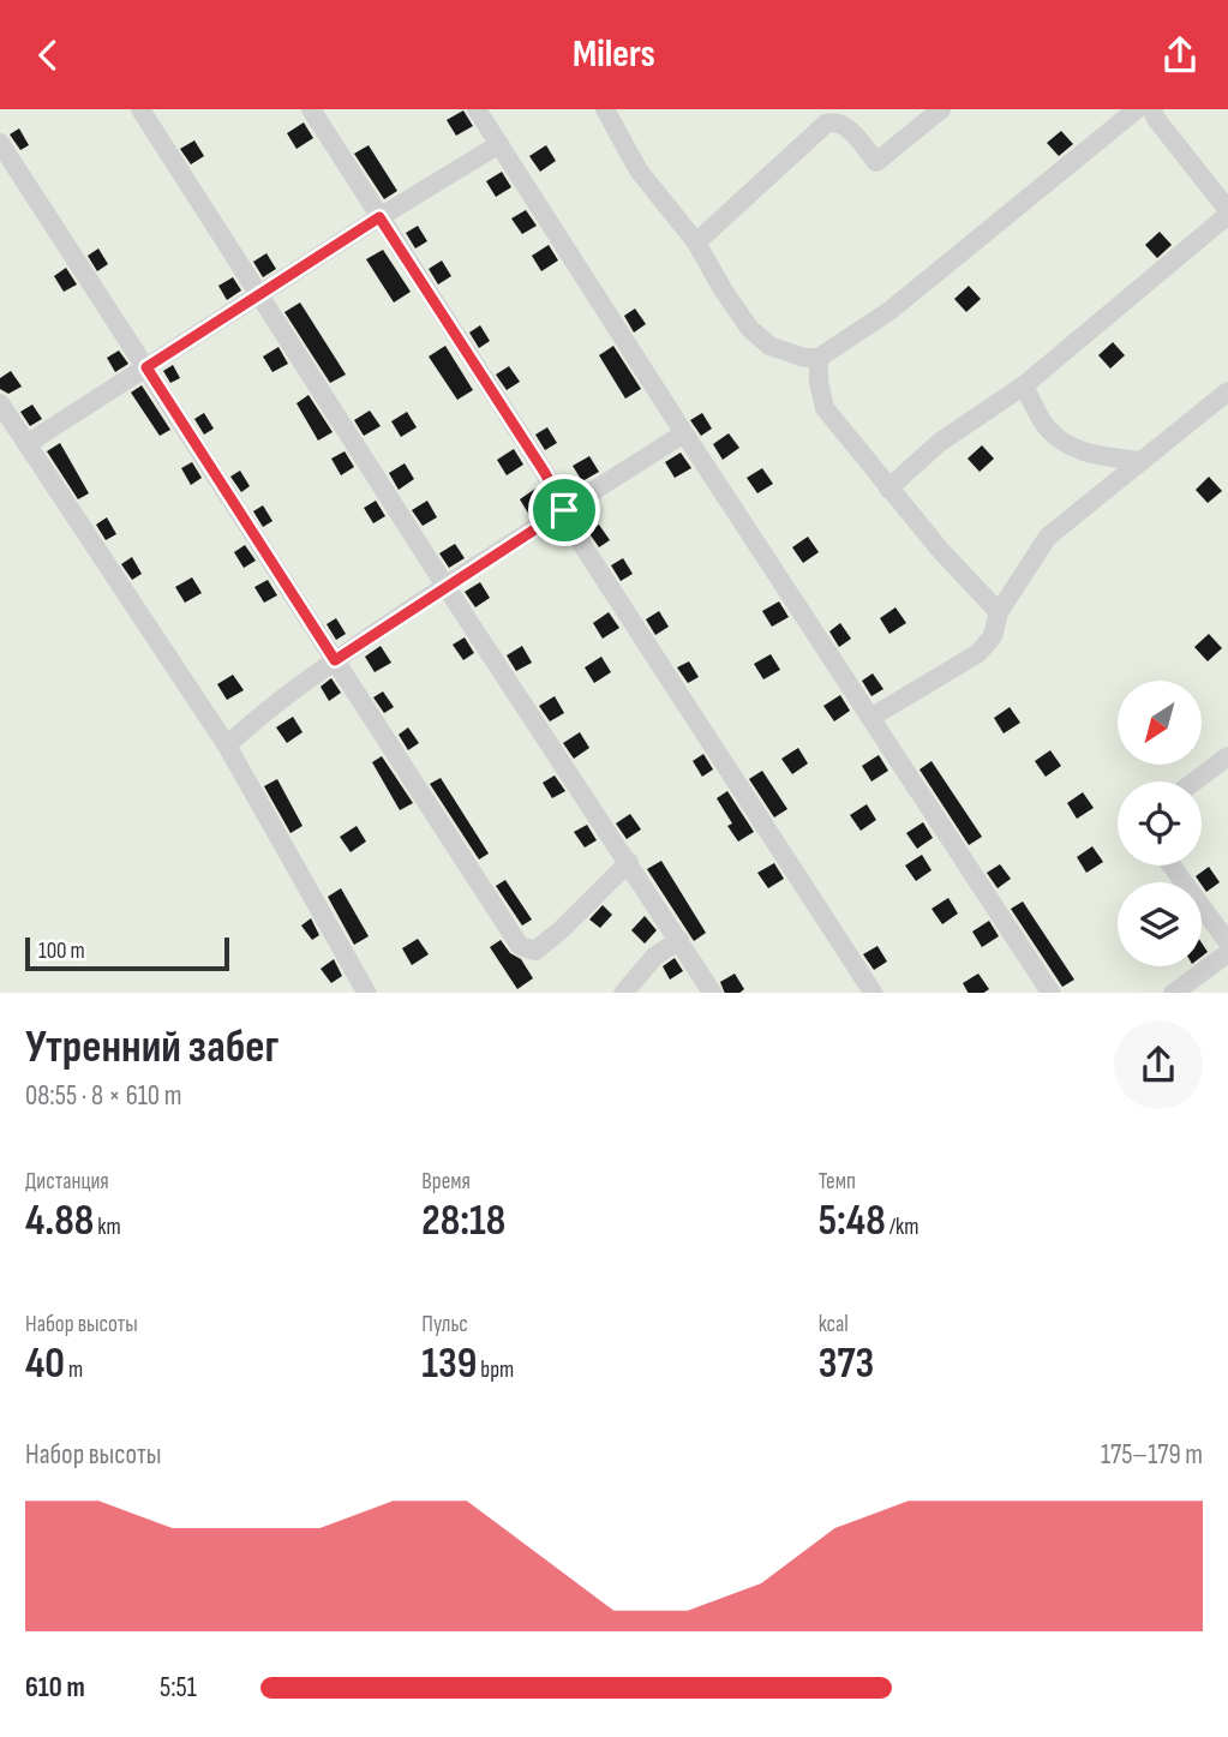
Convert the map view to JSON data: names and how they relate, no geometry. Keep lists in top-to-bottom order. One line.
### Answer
{"scale_bar":"100 m","north":"bottom left","page":{"header":"Milers","scale":"100 m","heading":["Утренний забег","08:55 · 8 × 610 m"],"stats":[["Дистанция","4.88 km"],["Время","28:18"],["Темп","5:48 /km"],["Набор высоты","40 m"],["Пульс","139 bpm"],["kcal","373"]],"chart":["Набор высоты","175–179 m"],"list":[{"name":"610 m","note":"5:51"}]}}
